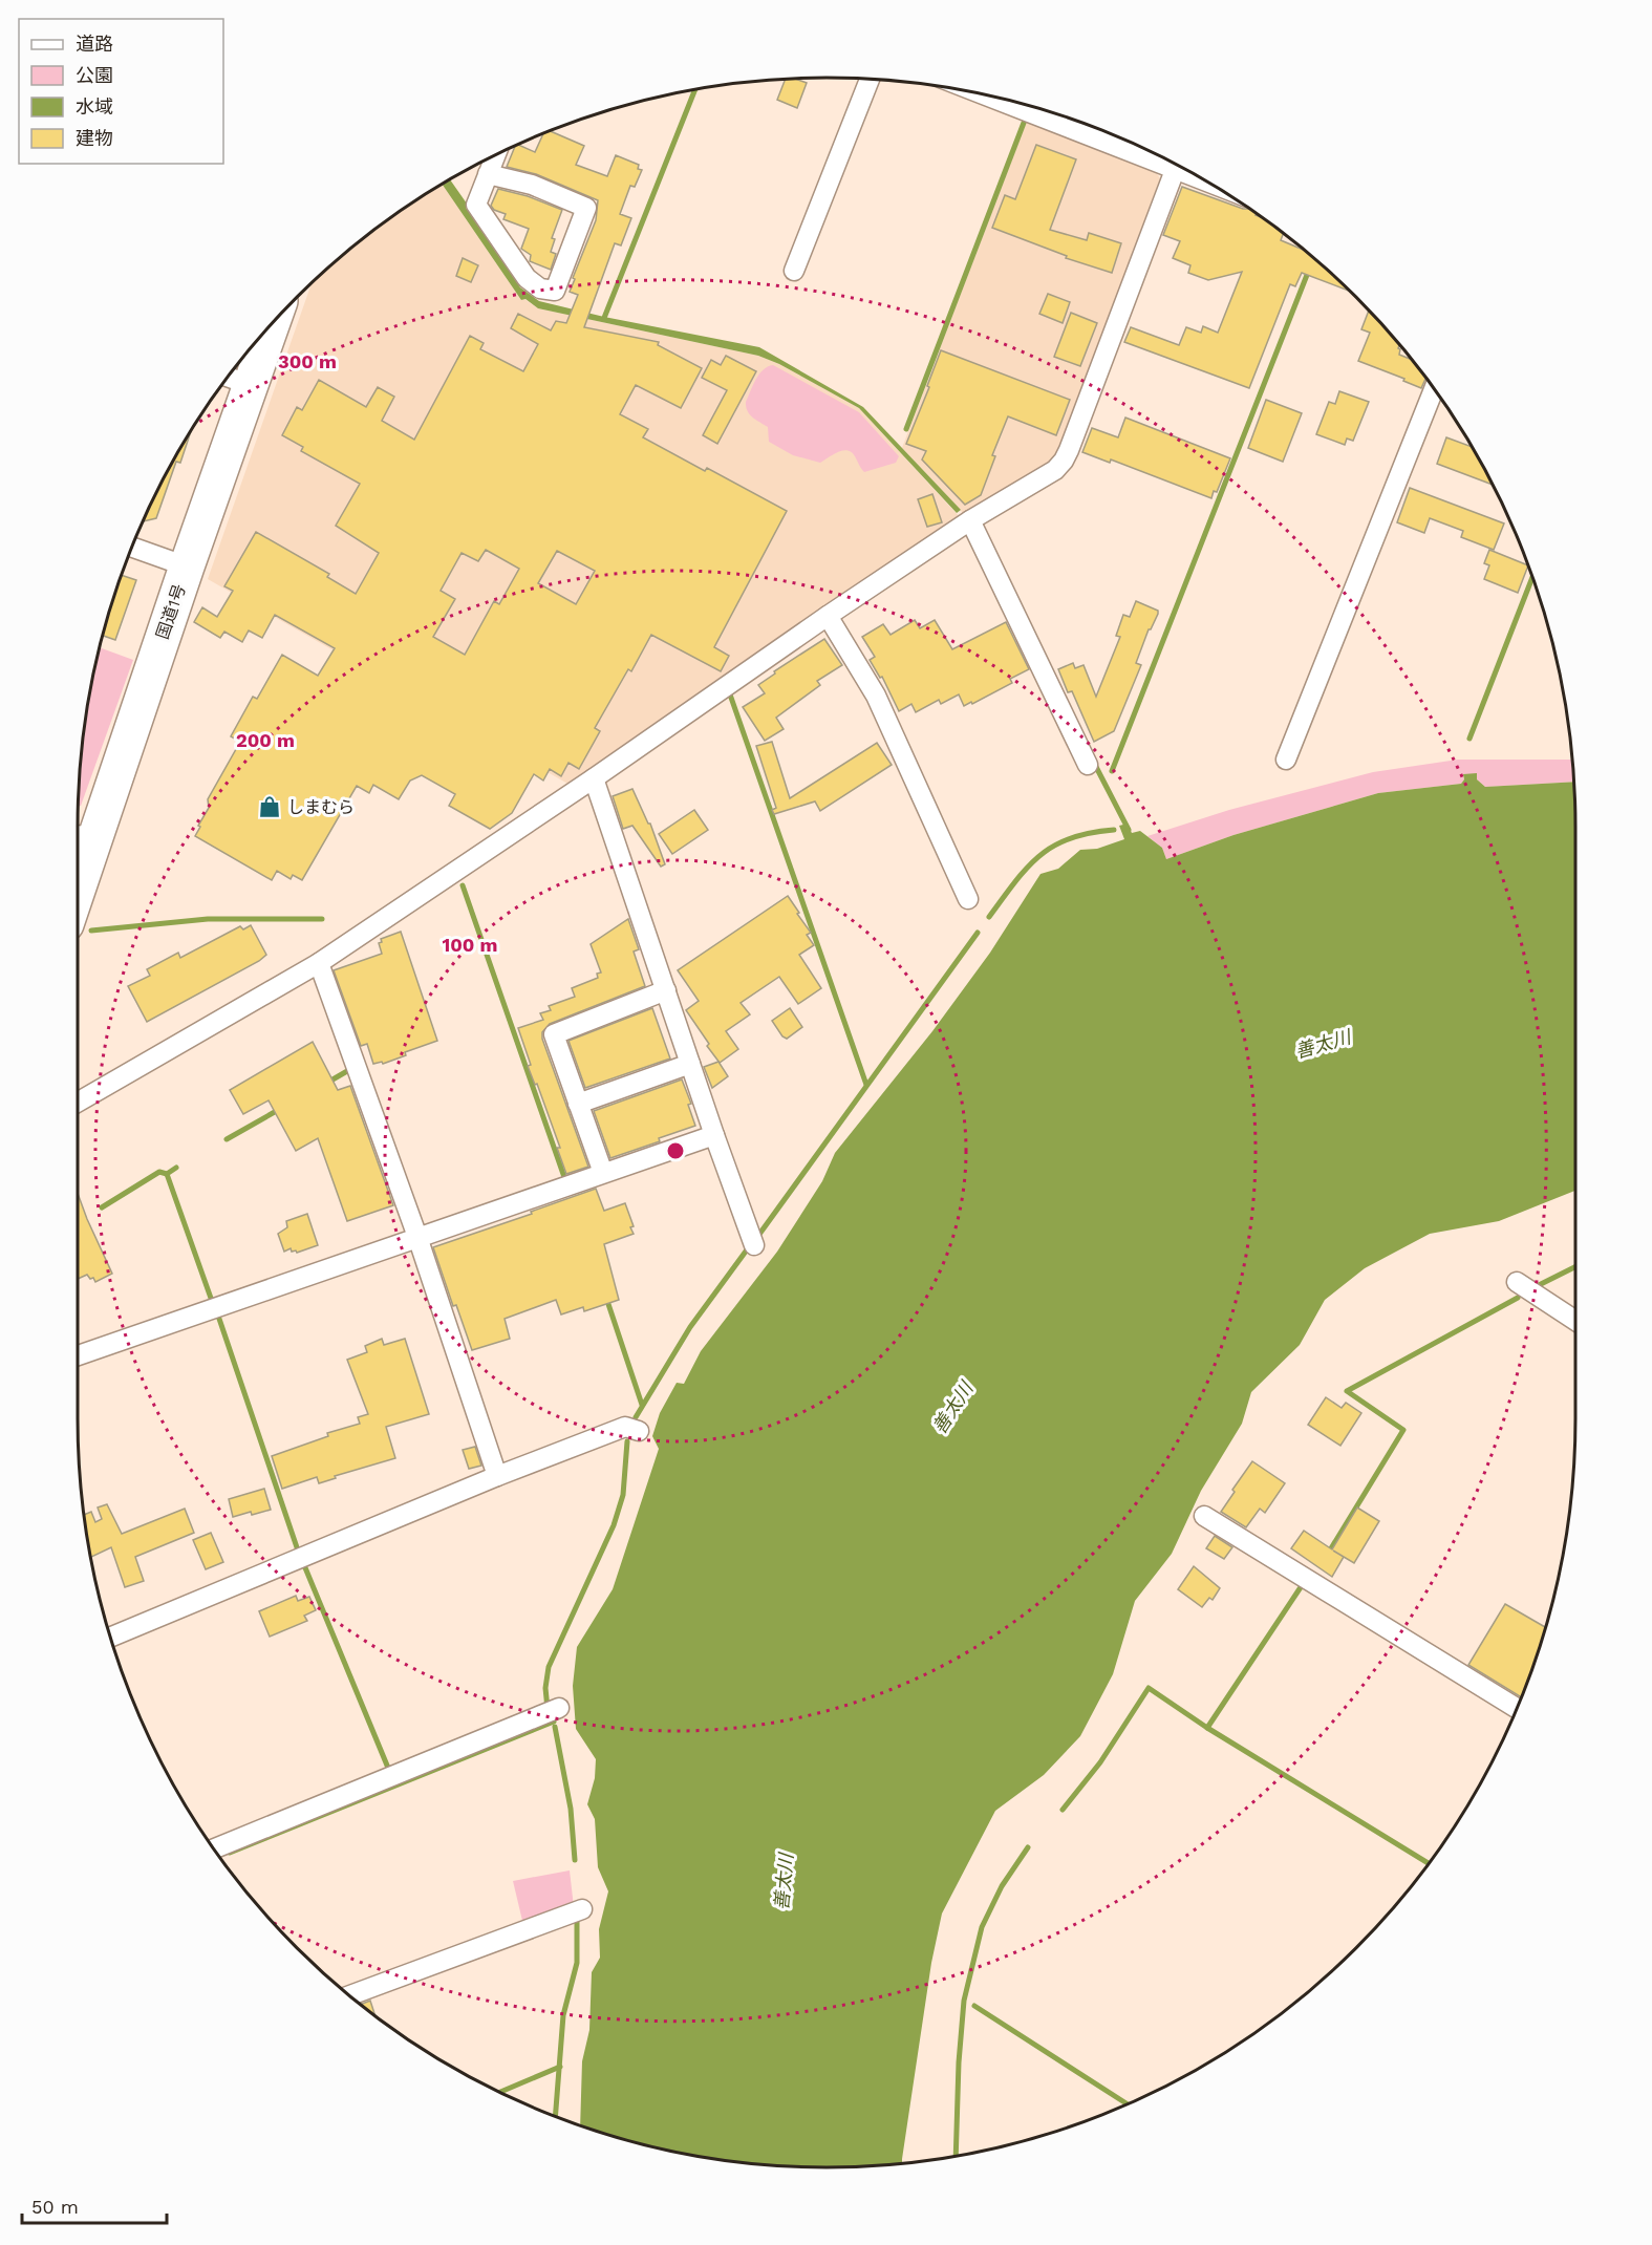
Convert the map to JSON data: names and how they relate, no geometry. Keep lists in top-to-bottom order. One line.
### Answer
{"streets":{"highway":["国道1号"]},"water":["善太川"],"places":{"shop":["しまむら"]},"legend":["道路","公園","水域","建物"],"scale_bar":"50 m","rings":["300 m","200 m","100 m"]}
